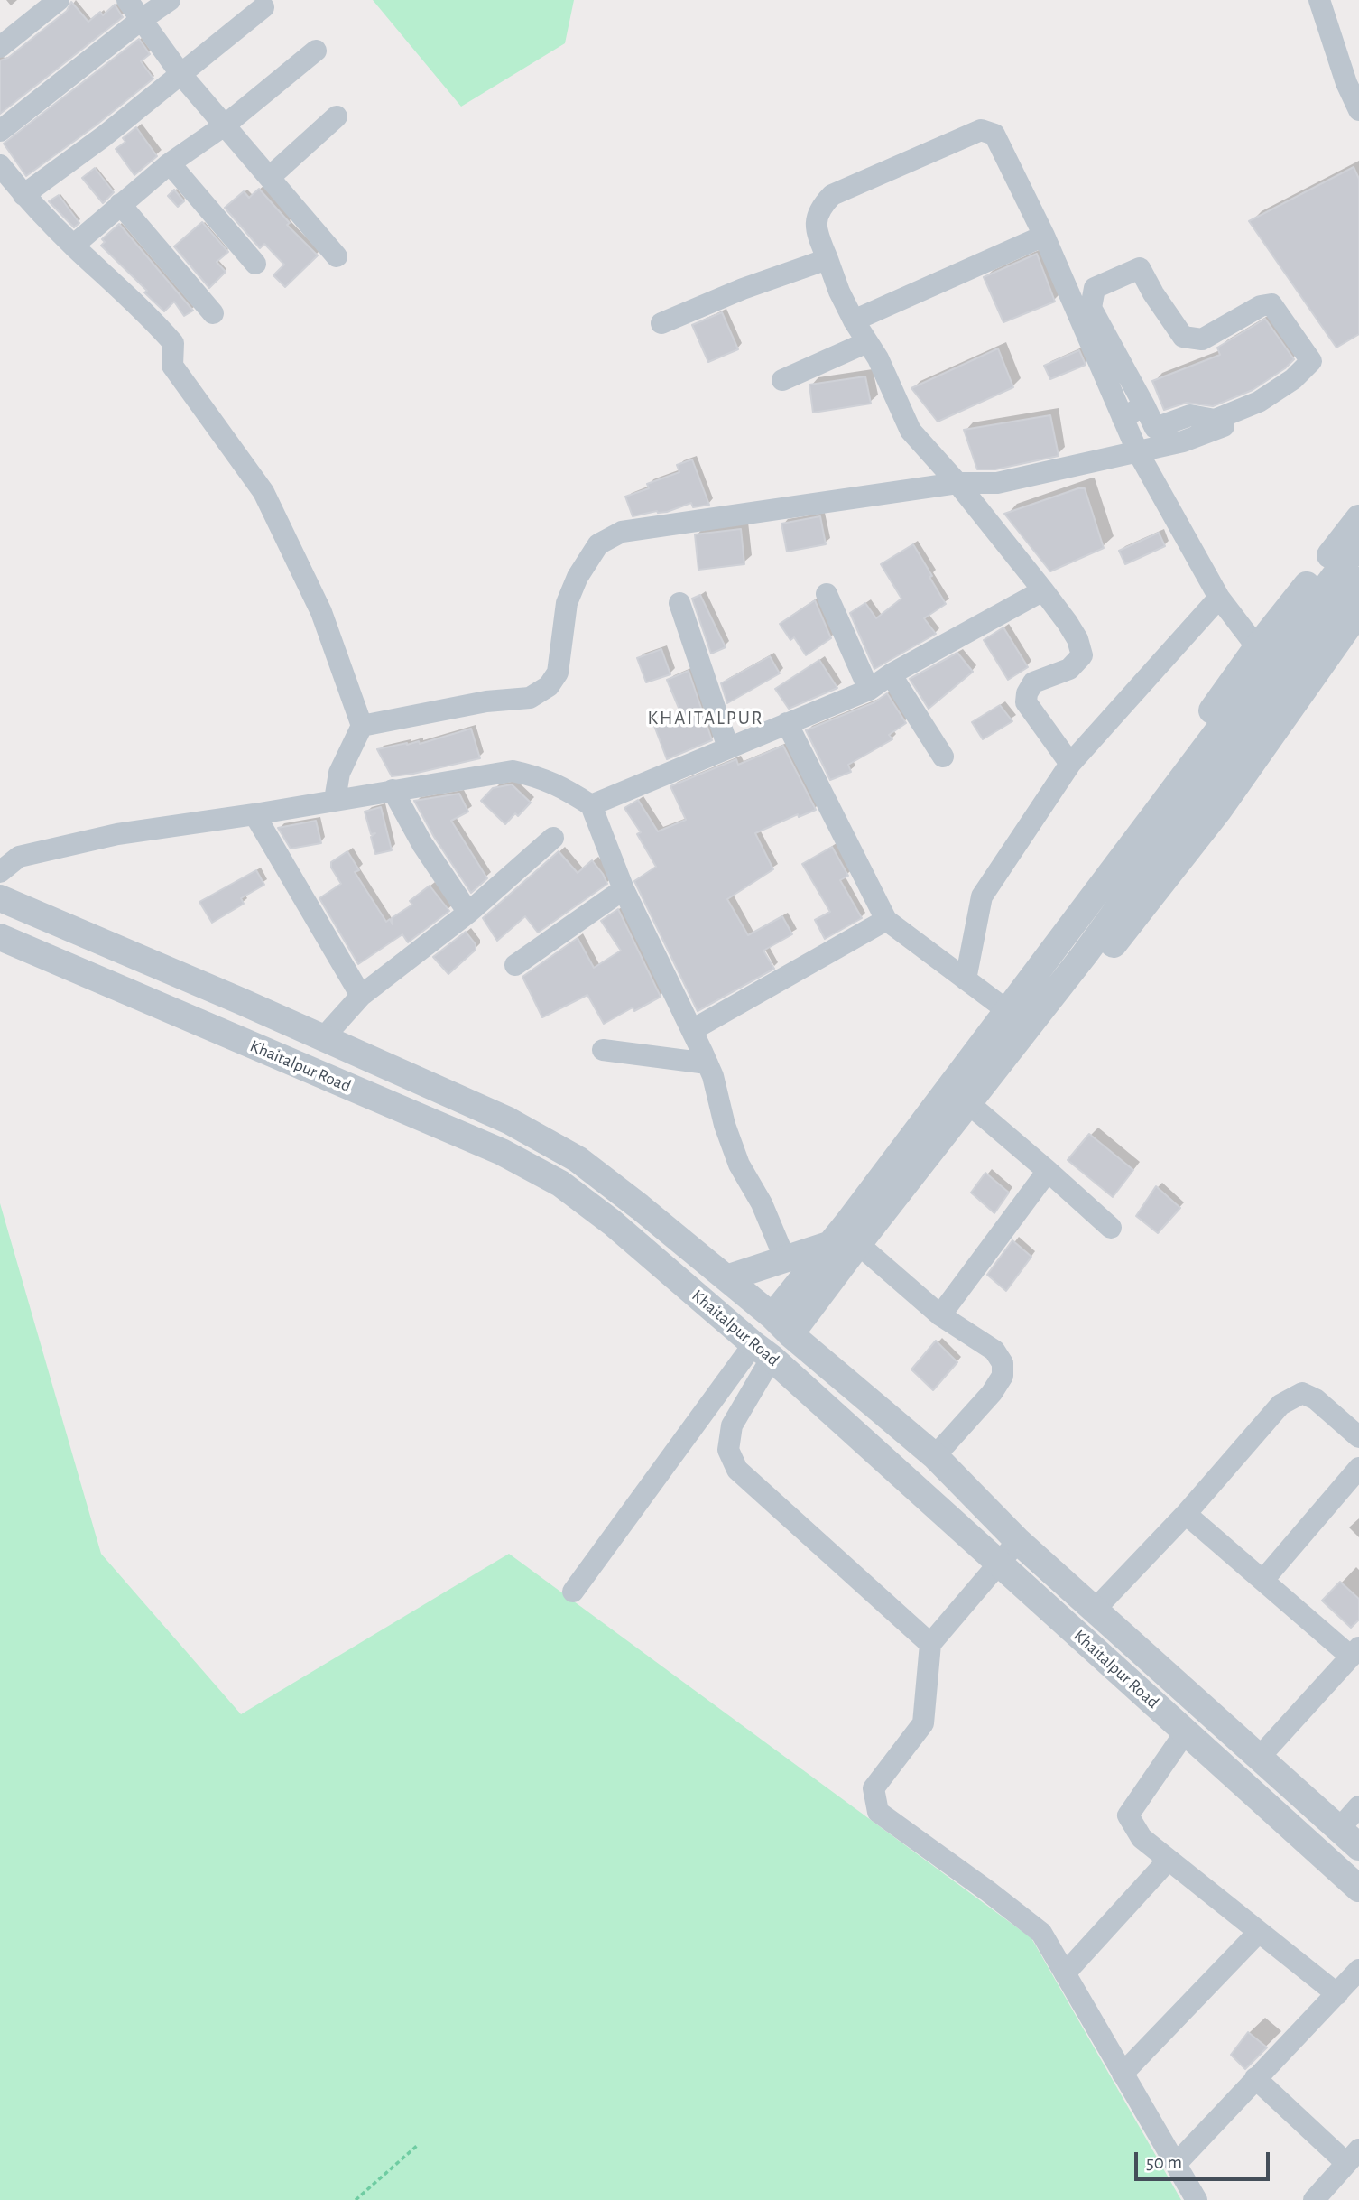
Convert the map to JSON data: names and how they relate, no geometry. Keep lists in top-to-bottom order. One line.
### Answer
{"streets":{"street":["Khaitalpur Road"]},"districts":["KHAITALPUR"],"scale_bar":"50 m"}
